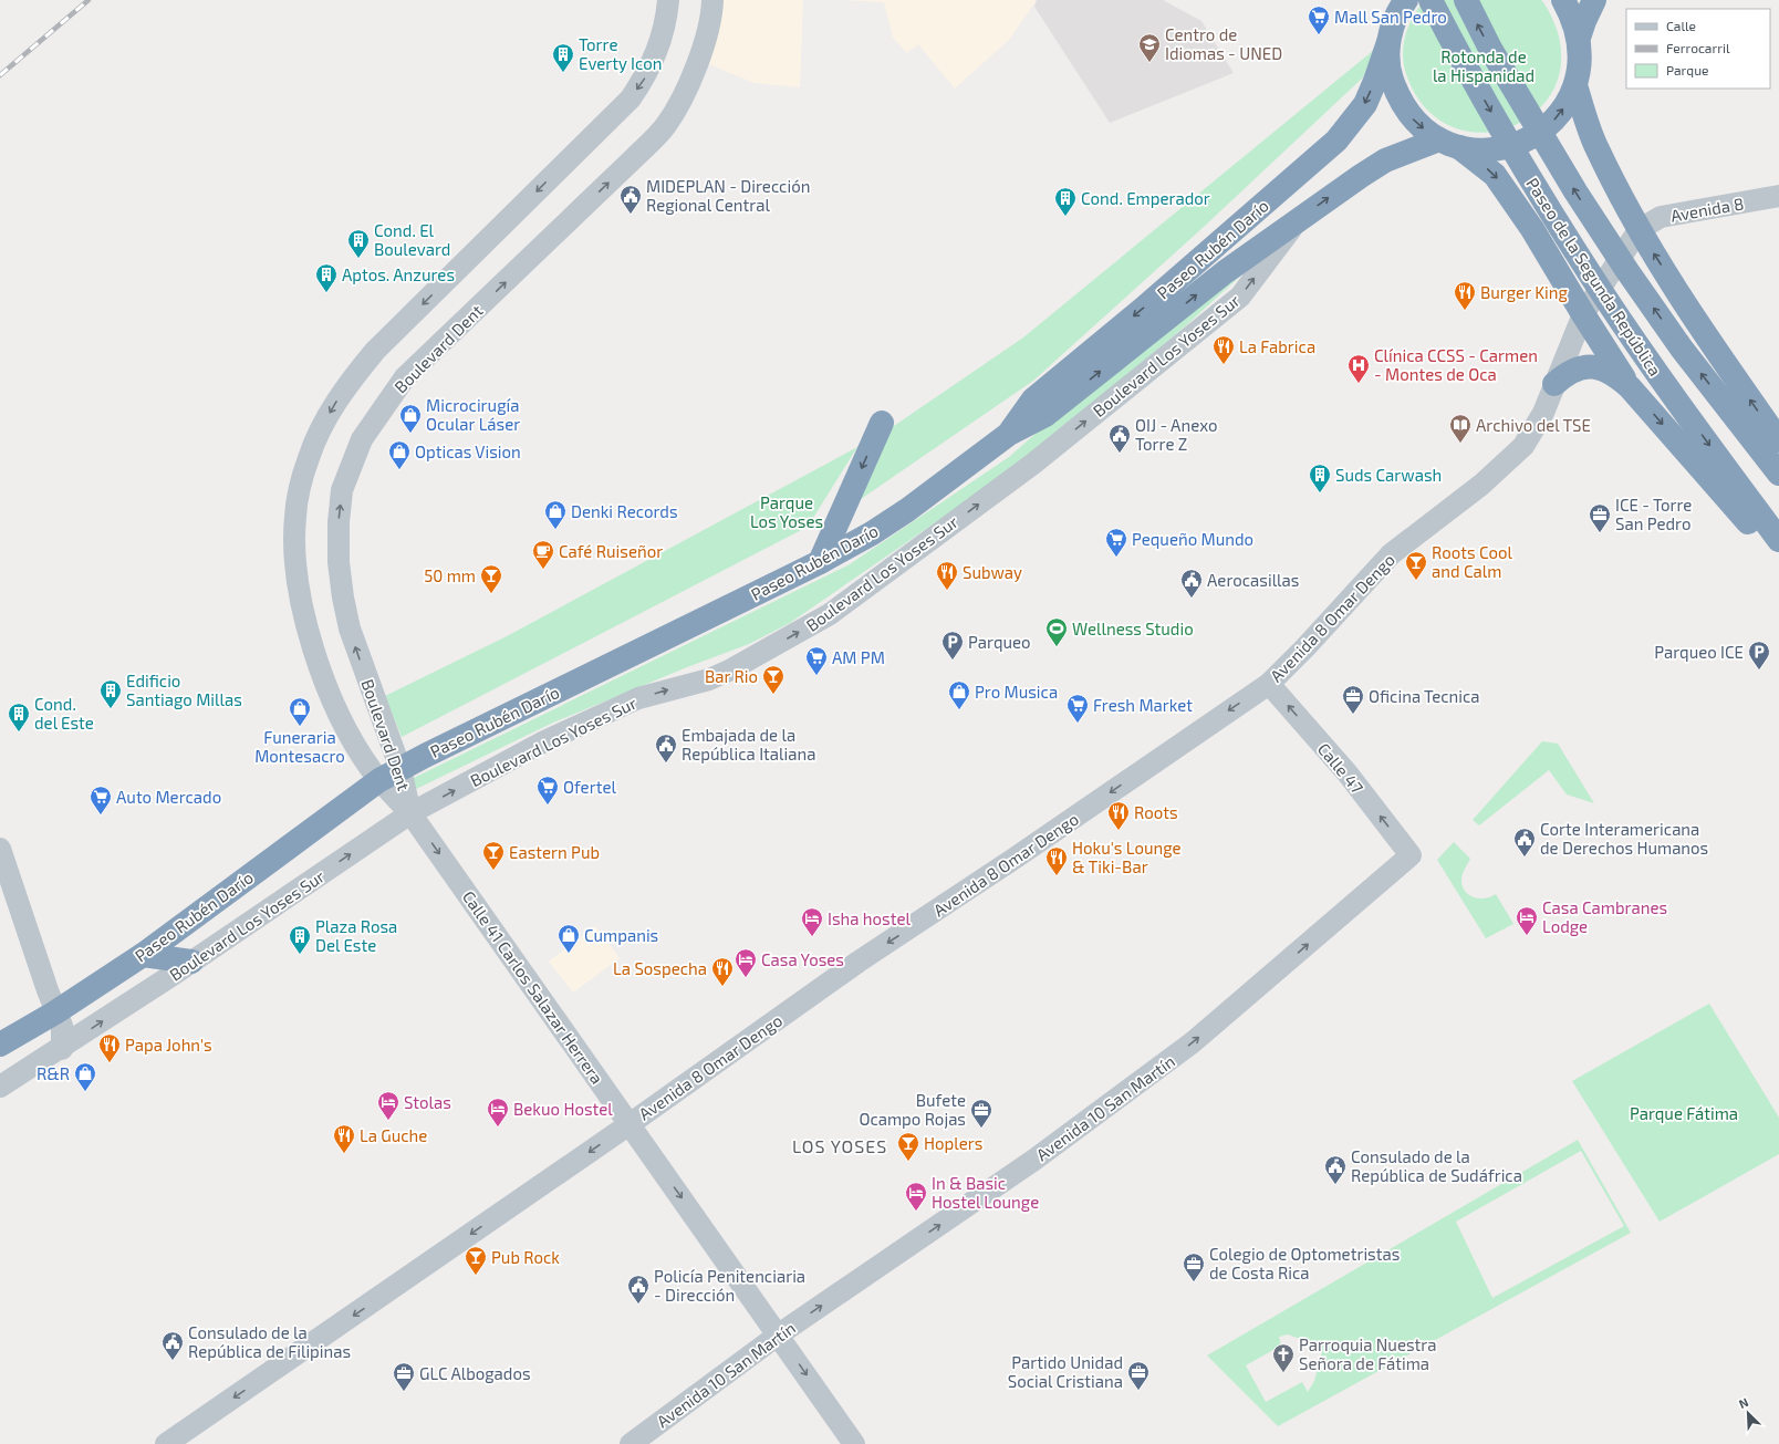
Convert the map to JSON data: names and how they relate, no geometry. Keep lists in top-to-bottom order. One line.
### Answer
{"streets":{"highway":["Paseo Rubén Darío","Paseo de la Segunda República"],"street":["Avenida 8","Boulevard Dent","Boulevard Los Yoses Sur","Avenida 8 Omar Dengo","Calle 47","Calle 41 Carlos Salazar Herrera","Avenida 10 San Martín"]},"crossings":[["Avenida 8","Avenida 8 Omar Dengo"],["Paseo Rubén Darío","Boulevard Dent"],["Paseo Rubén Darío","Boulevard Los Yoses Sur"],["Boulevard Dent","Boulevard Los Yoses Sur"],["Boulevard Dent","Calle 41 Carlos Salazar Herrera"],["Boulevard Los Yoses Sur","Calle 41 Carlos Salazar Herrera"],["Avenida 8 Omar Dengo","Calle 47"],["Avenida 8 Omar Dengo","Calle 41 Carlos Salazar Herrera"],["Calle 47","Avenida 10 San Martín"],["Calle 41 Carlos Salazar Herrera","Avenida 10 San Martín"]],"one_way":["Boulevard Los Yoses Sur","Avenida 8 Omar Dengo","Calle 47","Calle 41 Carlos Salazar Herrera","Avenida 10 San Martín"],"districts":["LOS YOSES"],"parks":["Rotonda de la Hispanidad","Parque Los Yoses","Parque Fátima"],"places":{"supermarket":["Mall San Pedro","Pequeño Mundo","AM PM","Fresh Market","Ofertel","Auto Mercado"],"school or university":["Centro de Idiomas - UNED"],"building":["Torre Everty Icon","Cond. Emperador","Cond. El Boulevard","Aptos. Anzures","Suds Carwash","Edificio Santiago Millas","Cond. del Este","Plaza Rosa Del Este"],"public building":["MIDEPLAN - Dirección Regional Central","OIJ - Anexo Torre Z","Aerocasillas","Embajada de la República Italiana","Corte Interamericana de Derechos Humanos","Consulado de la República de Sudáfrica","Policía Penitenciaria - Dirección","Consulado de la República de Filipinas"],"restaurant":["Burger King","La Fabrica","Subway","Roots","Hoku's Lounge & Tiki-Bar","La Sospecha","Papa John's","La Guche"],"hospital":["Clínica CCSS - Carmen - Montes de Oca"],"shop":["Microcirugía Ocular Láser","Opticas Vision","Denki Records","Pro Musica","Funeraria Montesacro","Cumpanis","R&R"],"library":["Archivo del TSE"],"office":["ICE - Torre San Pedro","Oficina Tecnica","Bufete Ocampo Rojas","Colegio de Optometristas de Costa Rica","Partido Unidad Social Cristiana","GLC Albogados"],"cafe":["Café Ruiseñor"],"bar":["Roots Cool and Calm","50 mm","Bar Rio","Eastern Pub","Hoplers","Pub Rock"],"sports":["Wellness Studio"],"parking":["Parqueo","Parqueo ICE"],"hotel":["Casa Cambranes Lodge","Isha hostel","Casa Yoses","Stolas","Bekuo Hostel","In & Basic Hostel Lounge"],"church":["Parroquia Nuestra Señora de Fátima"]},"legend":["Calle","Ferrocarril","Parque"],"north":"top left"}
